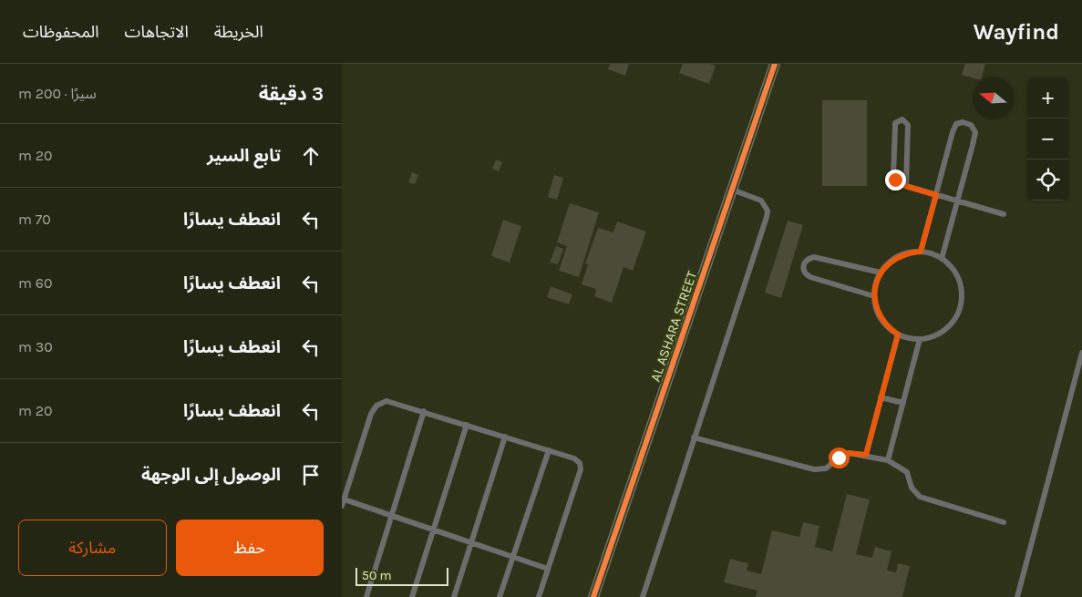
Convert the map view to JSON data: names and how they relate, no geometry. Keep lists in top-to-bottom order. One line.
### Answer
{"streets":{"street":["AL ASHARA STREET"]},"scale_bar":"50 m","north":"left","page":{"header":"Wayfind","nav":["الخريطة","الاتجاهات","المحفوظات"],"heading":["3 دقيقة","سيرًا · 200 m"],"map_buttons":["+","−"],"list":[["تابع السير","20 m"],["انعطف يسارًا","70 m"],["انعطف يسارًا","60 m"],["انعطف يسارًا","30 m"],["انعطف يسارًا","20 m"],"الوصول إلى الوجهة"],"buttons":["حفظ","مشاركة"],"scale":"50 m"}}
